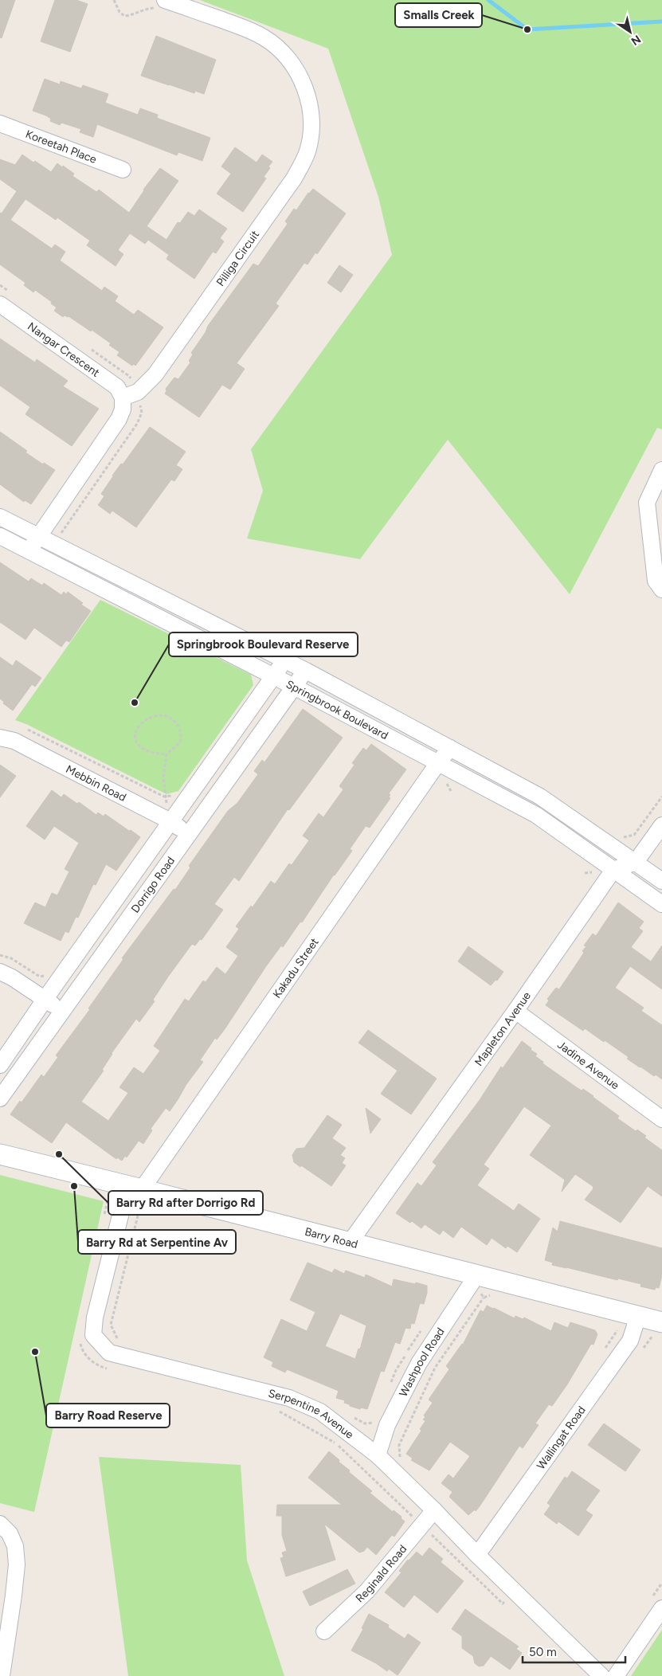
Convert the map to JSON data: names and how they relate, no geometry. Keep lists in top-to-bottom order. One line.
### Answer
{"streets":{"street":["Koreetah Place","Pilliga Circuit","Nangar Crescent","Springbrook Boulevard","Mebbin Road","Dorrigo Road","Kakadu Street","Mapleton Avenue","Jadine Avenue","Barry Road","Washpool Road","Serpentine Avenue","Wallingat Road","Reginald Road"]},"crossings":[["Pilliga Circuit","Nangar Crescent"],["Springbrook Boulevard","Dorrigo Road"],["Springbrook Boulevard","Kakadu Street"],["Springbrook Boulevard","Mapleton Avenue"],["Mebbin Road","Dorrigo Road"],["Kakadu Street","Barry Road"],["Kakadu Street","Serpentine Avenue"],["Mapleton Avenue","Jadine Avenue"],["Mapleton Avenue","Barry Road"],["Barry Road","Washpool Road"],["Barry Road","Serpentine Avenue"],["Barry Road","Wallingat Road"],["Washpool Road","Serpentine Avenue"],["Serpentine Avenue","Wallingat Road"],["Serpentine Avenue","Reginald Road"]],"places":["Smalls Creek","Springbrook Boulevard Reserve","Barry Rd after Dorrigo Rd","Barry Rd at Serpentine Av","Barry Road Reserve"],"scale_bar":"50 m","north":"bottom right"}
